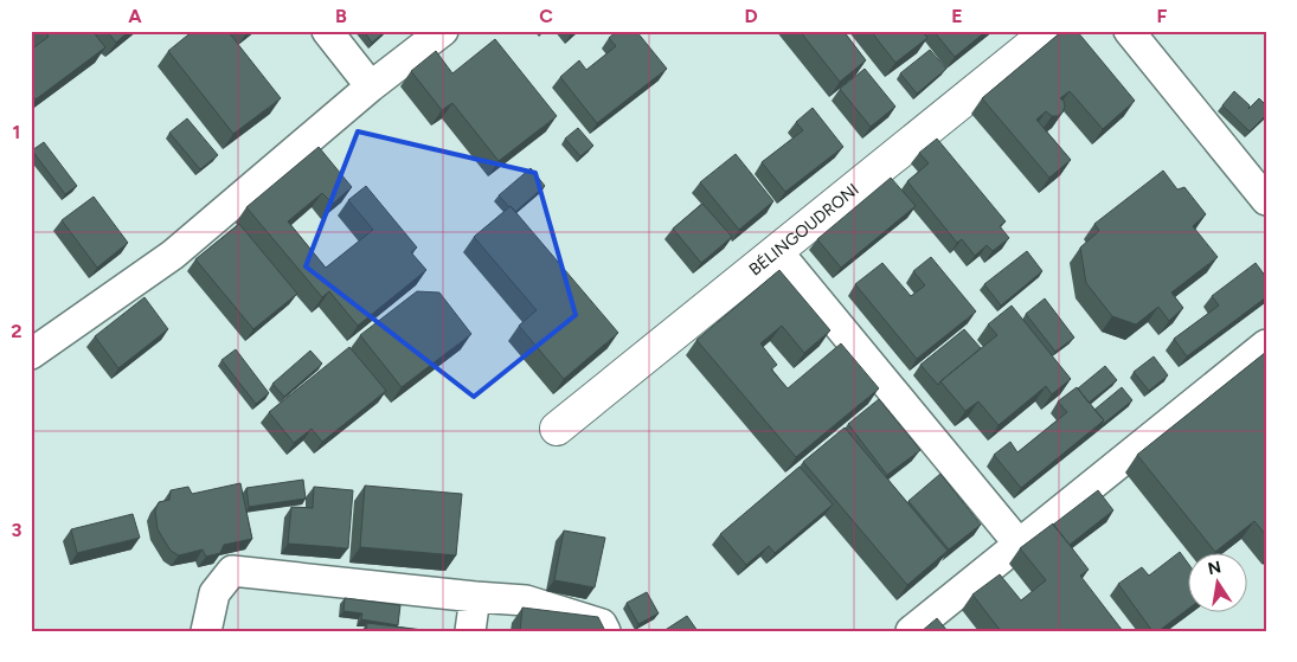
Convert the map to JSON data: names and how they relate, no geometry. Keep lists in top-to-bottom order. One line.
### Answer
{"streets":{"street":["BÉLINGOUDRONI"]},"north":"top","grid":{"columns":["A","B","C","D","E","F"],"rows":["1","2","3"]}}
